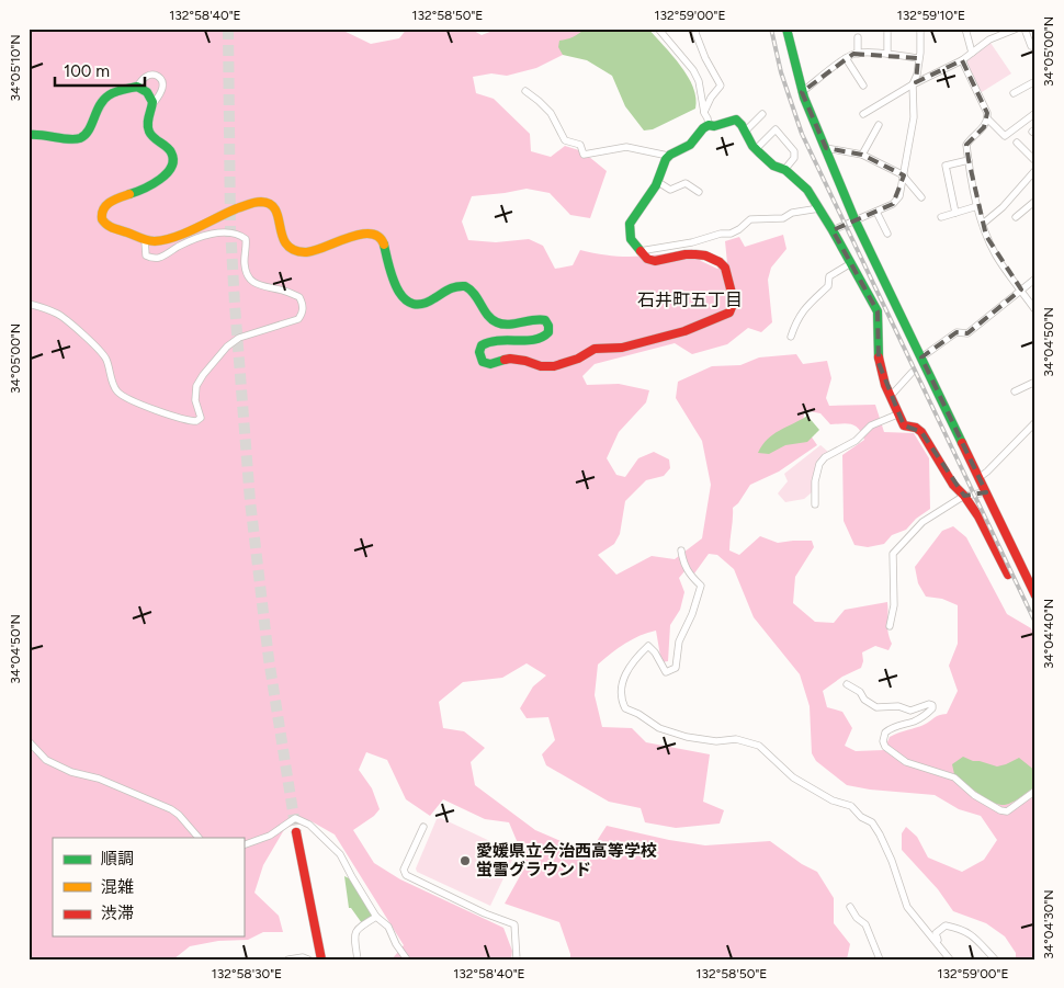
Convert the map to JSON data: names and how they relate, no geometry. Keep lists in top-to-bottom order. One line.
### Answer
{"districts":["石井町五丁目"],"places":["愛媛県立今治西高等学校 蛍雪グラウンド"],"legend":["順調","混雑","渋滞"],"scale_bar":"100 m","coordinates":["132°58'40\"E","132°58'50\"E","132°59'00\"E","132°59'10\"E","34°05'00\"N","34°05'10\"N","34°04'50\"N","34°04'40\"N","34°04'30\"N","132°58'30\"E"]}
